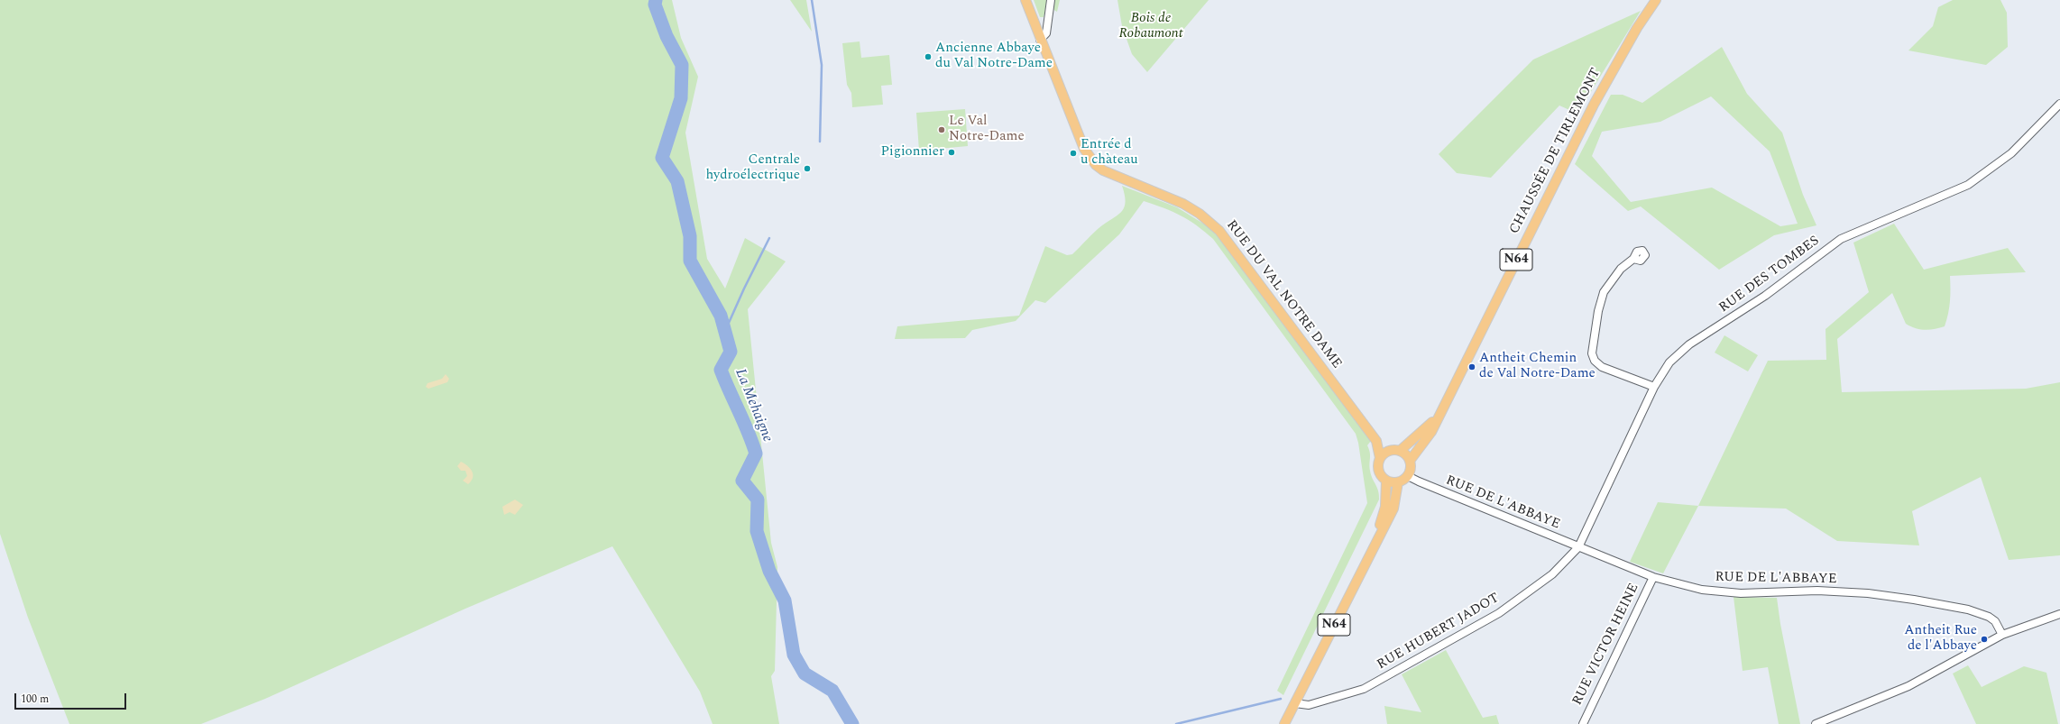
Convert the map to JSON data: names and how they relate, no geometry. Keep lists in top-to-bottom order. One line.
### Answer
{"streets":{"main road":["CHAUSSÉE DE TIRLEMONT","N64","RUE DU VAL NOTRE DAME"],"street":["RUE DES TOMBES","RUE DE L'ABBAYE","RUE HUBERT JADOT","RUE VICTOR HEINE"]},"crossings":[["CHAUSSÉE DE TIRLEMONT","N64"],["CHAUSSÉE DE TIRLEMONT","RUE DU VAL NOTRE DAME"],["CHAUSSÉE DE TIRLEMONT","RUE DE L'ABBAYE"],["N64","RUE DU VAL NOTRE DAME"],["N64","RUE DE L'ABBAYE"],["N64","RUE HUBERT JADOT"],["RUE DES TOMBES","RUE DE L'ABBAYE"],["RUE DES TOMBES","RUE HUBERT JADOT"],["RUE DU VAL NOTRE DAME","RUE DE L'ABBAYE"],["RUE DE L'ABBAYE","RUE HUBERT JADOT"],["RUE DE L'ABBAYE","RUE VICTOR HEINE"]],"water":["La Mehaigne"],"parks":["Bois de Robaumont"],"places":["Ancienne Abbaye du Val Notre-Dame","Le Val Notre-Dame","Pigionnier","Entrée d u chàteau","Centrale hydroélectrique","Antheit Chemin de Val Notre-Dame","Antheit Rue de l'Abbaye"],"scale_bar":"100 m"}
